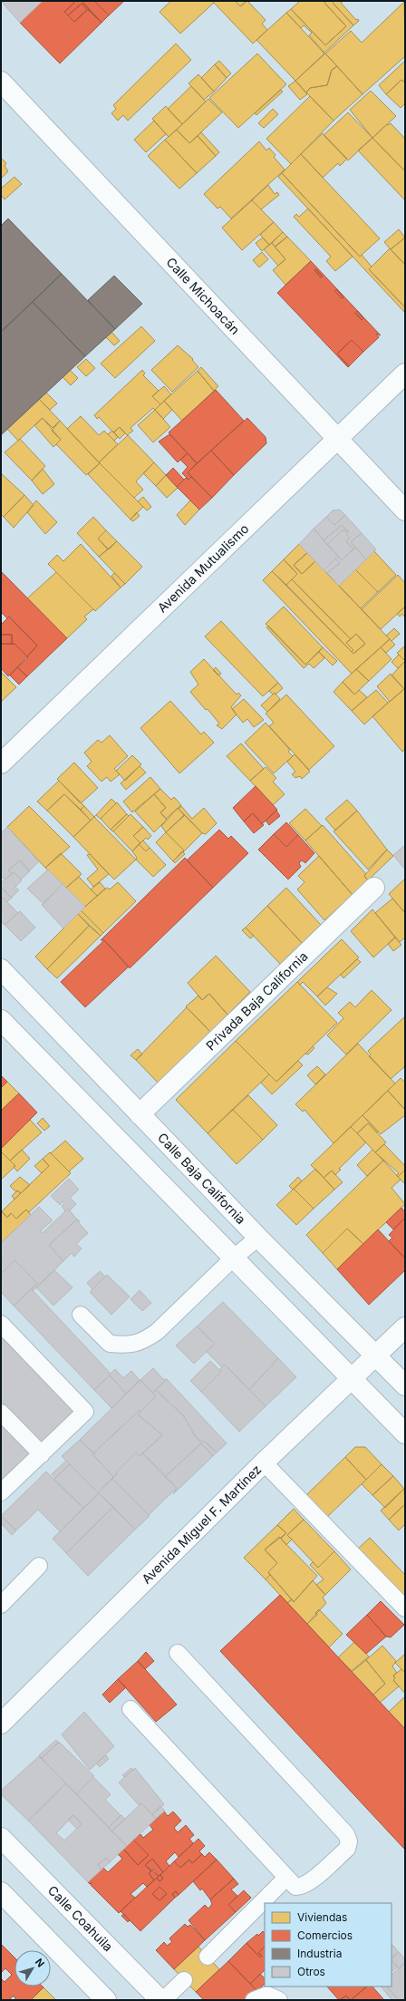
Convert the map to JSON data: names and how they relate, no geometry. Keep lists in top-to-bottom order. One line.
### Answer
{"streets":{"street":["Calle Michoacán","Avenida Mutualismo","Privada Baja California","Calle Baja California","Avenida Miguel F. Martínez","Calle Coahuila"]},"crossings":[["Calle Michoacán","Avenida Mutualismo"],["Privada Baja California","Calle Baja California"],["Calle Baja California","Avenida Miguel F. Martínez"]],"legend":["Viviendas","Comercios","Industria","Otros"],"north":"top right"}
